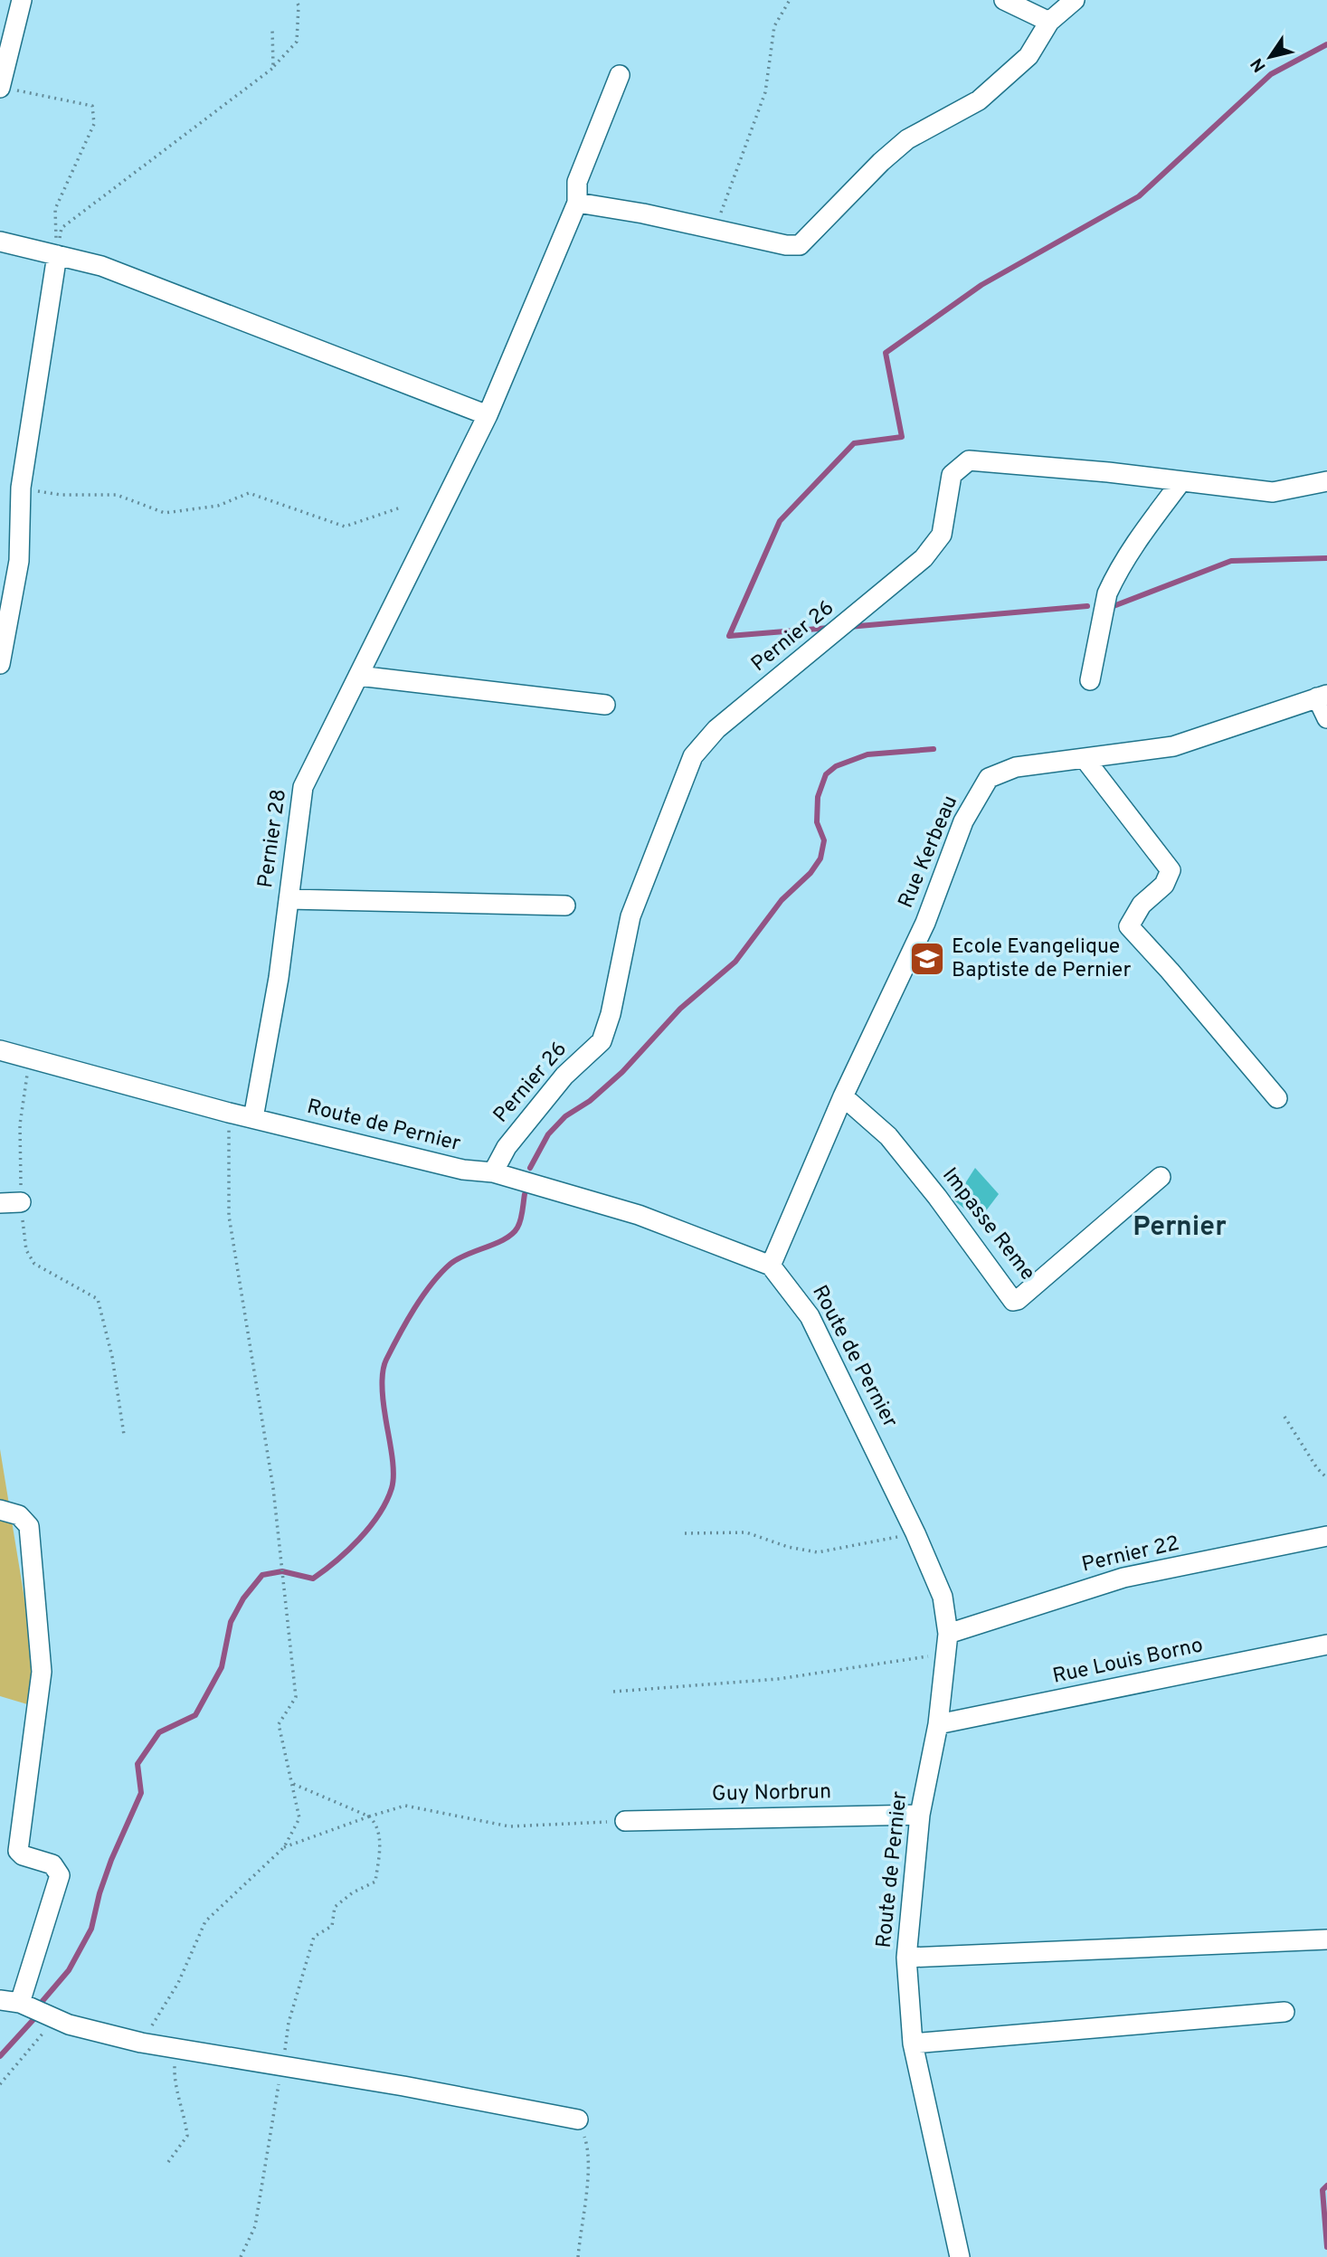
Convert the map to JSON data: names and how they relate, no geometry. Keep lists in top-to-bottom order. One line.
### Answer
{"streets":{"street":["Pernier 26","Pernier 28","Rue Kerbeau","Route de Pernier","Impasse Reme","Pernier 22","Rue Louis Borno","Guy Norbrun"]},"crossings":[["Pernier 26","Route de Pernier"],["Pernier 28","Route de Pernier"],["Rue Kerbeau","Route de Pernier"],["Rue Kerbeau","Impasse Reme"],["Route de Pernier","Pernier 22"],["Route de Pernier","Rue Louis Borno"],["Route de Pernier","Guy Norbrun"]],"districts":["Pernier"],"places":{"school or university":["Ecole Evangelique Baptiste de Pernier"]},"north":"bottom left"}
